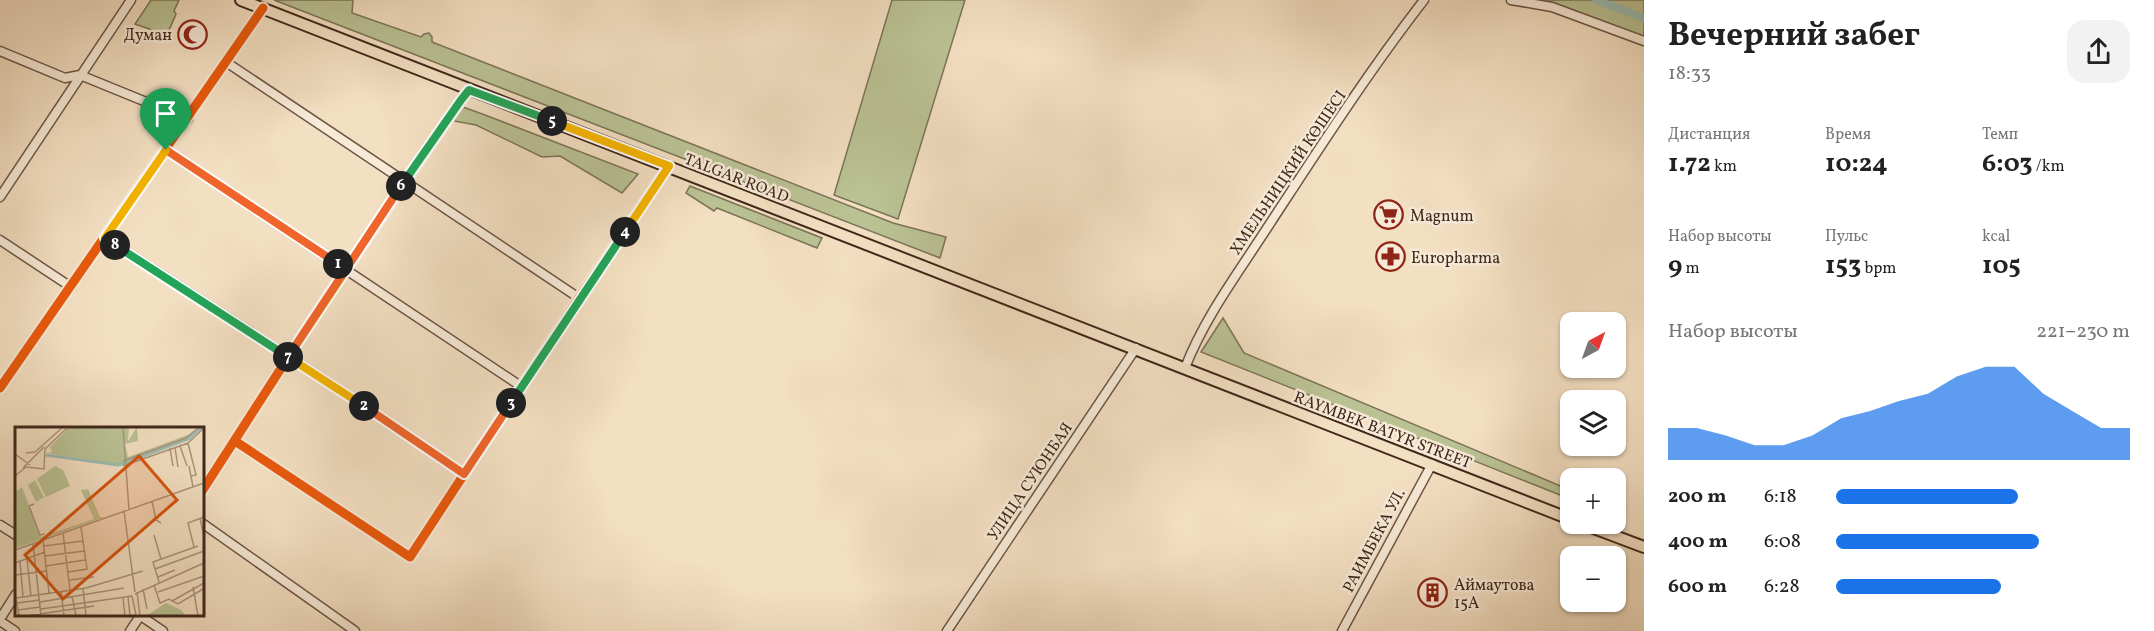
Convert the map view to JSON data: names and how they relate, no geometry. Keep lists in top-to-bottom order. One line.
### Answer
{"streets":{"main road":["TALGAR ROAD","RAYMBEK BATYR STREET"],"street":["ХМЕЛЬНИЦКИЙ КӨШЕСІ","УЛИЦА СУЮНБАЯ","РАИМБЕКА УЛ."]},"crossings":[["ХМЕЛЬНИЦКИЙ КӨШЕСІ","RAYMBEK BATYR STREET"],["TALGAR ROAD","УЛИЦА СУЮНБАЯ"],["RAYMBEK BATYR STREET","РАИМБЕКА УЛ."]],"places":{"mosque":["Думан"],"supermarket":["Magnum"],"pharmacy":["Europharma"],"building":["Аймаутова 15А"]},"north":"top right","page":{"heading":["Вечерний забег","18:33"],"stats":[["Дистанция","1.72 km"],["Время","10:24"],["Темп","6:03 /km"],["Набор высоты","9 m"],["Пульс","153 bpm"],["kcal","105"]],"pins":["5","6","4","8","1","7","3","2"],"chart":["Набор высоты","221–230 m"],"map_buttons":["+","−"],"list":[{"name":"200 m","note":"6:18"},{"name":"400 m","note":"6:08"},{"name":"600 m","note":"6:28"}]}}
